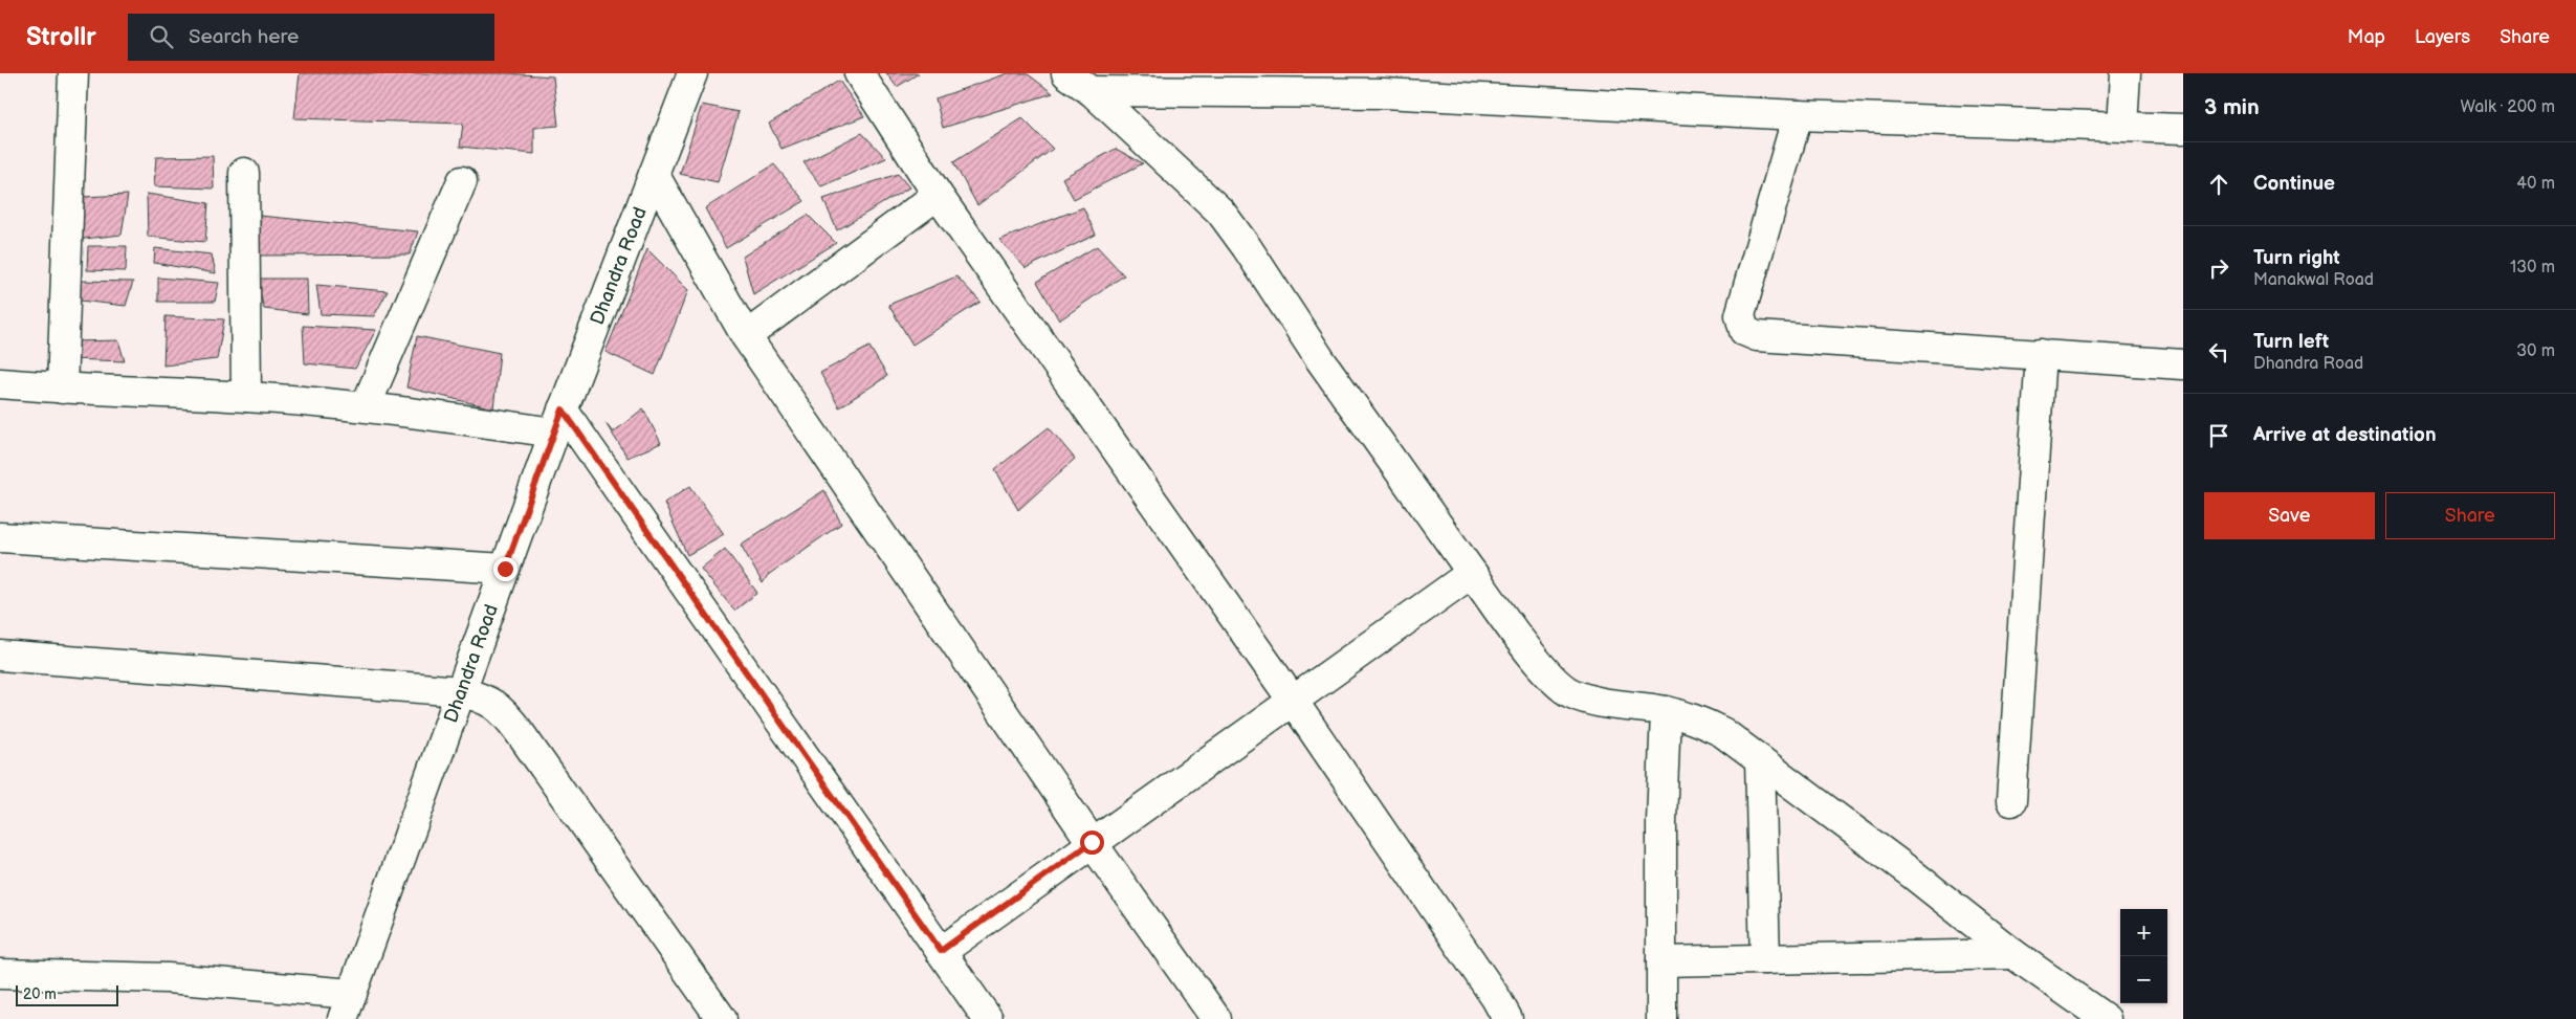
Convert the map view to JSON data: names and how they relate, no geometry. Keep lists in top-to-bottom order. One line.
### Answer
{"streets":{"street":["Dhandra Road"]},"scale_bar":"20 m","page":{"header":"Strollr","search":"Search here","nav":["Map","Layers","Share"],"heading":["3 min","Walk · 200 m"],"list":[["Continue","40 m"],["Turn right","Manakwal Road","130 m"],["Turn left","Dhandra Road","30 m"],"Arrive at destination"],"buttons":["Save","Share"],"map_buttons":["+","−"],"scale":"20 m"}}
